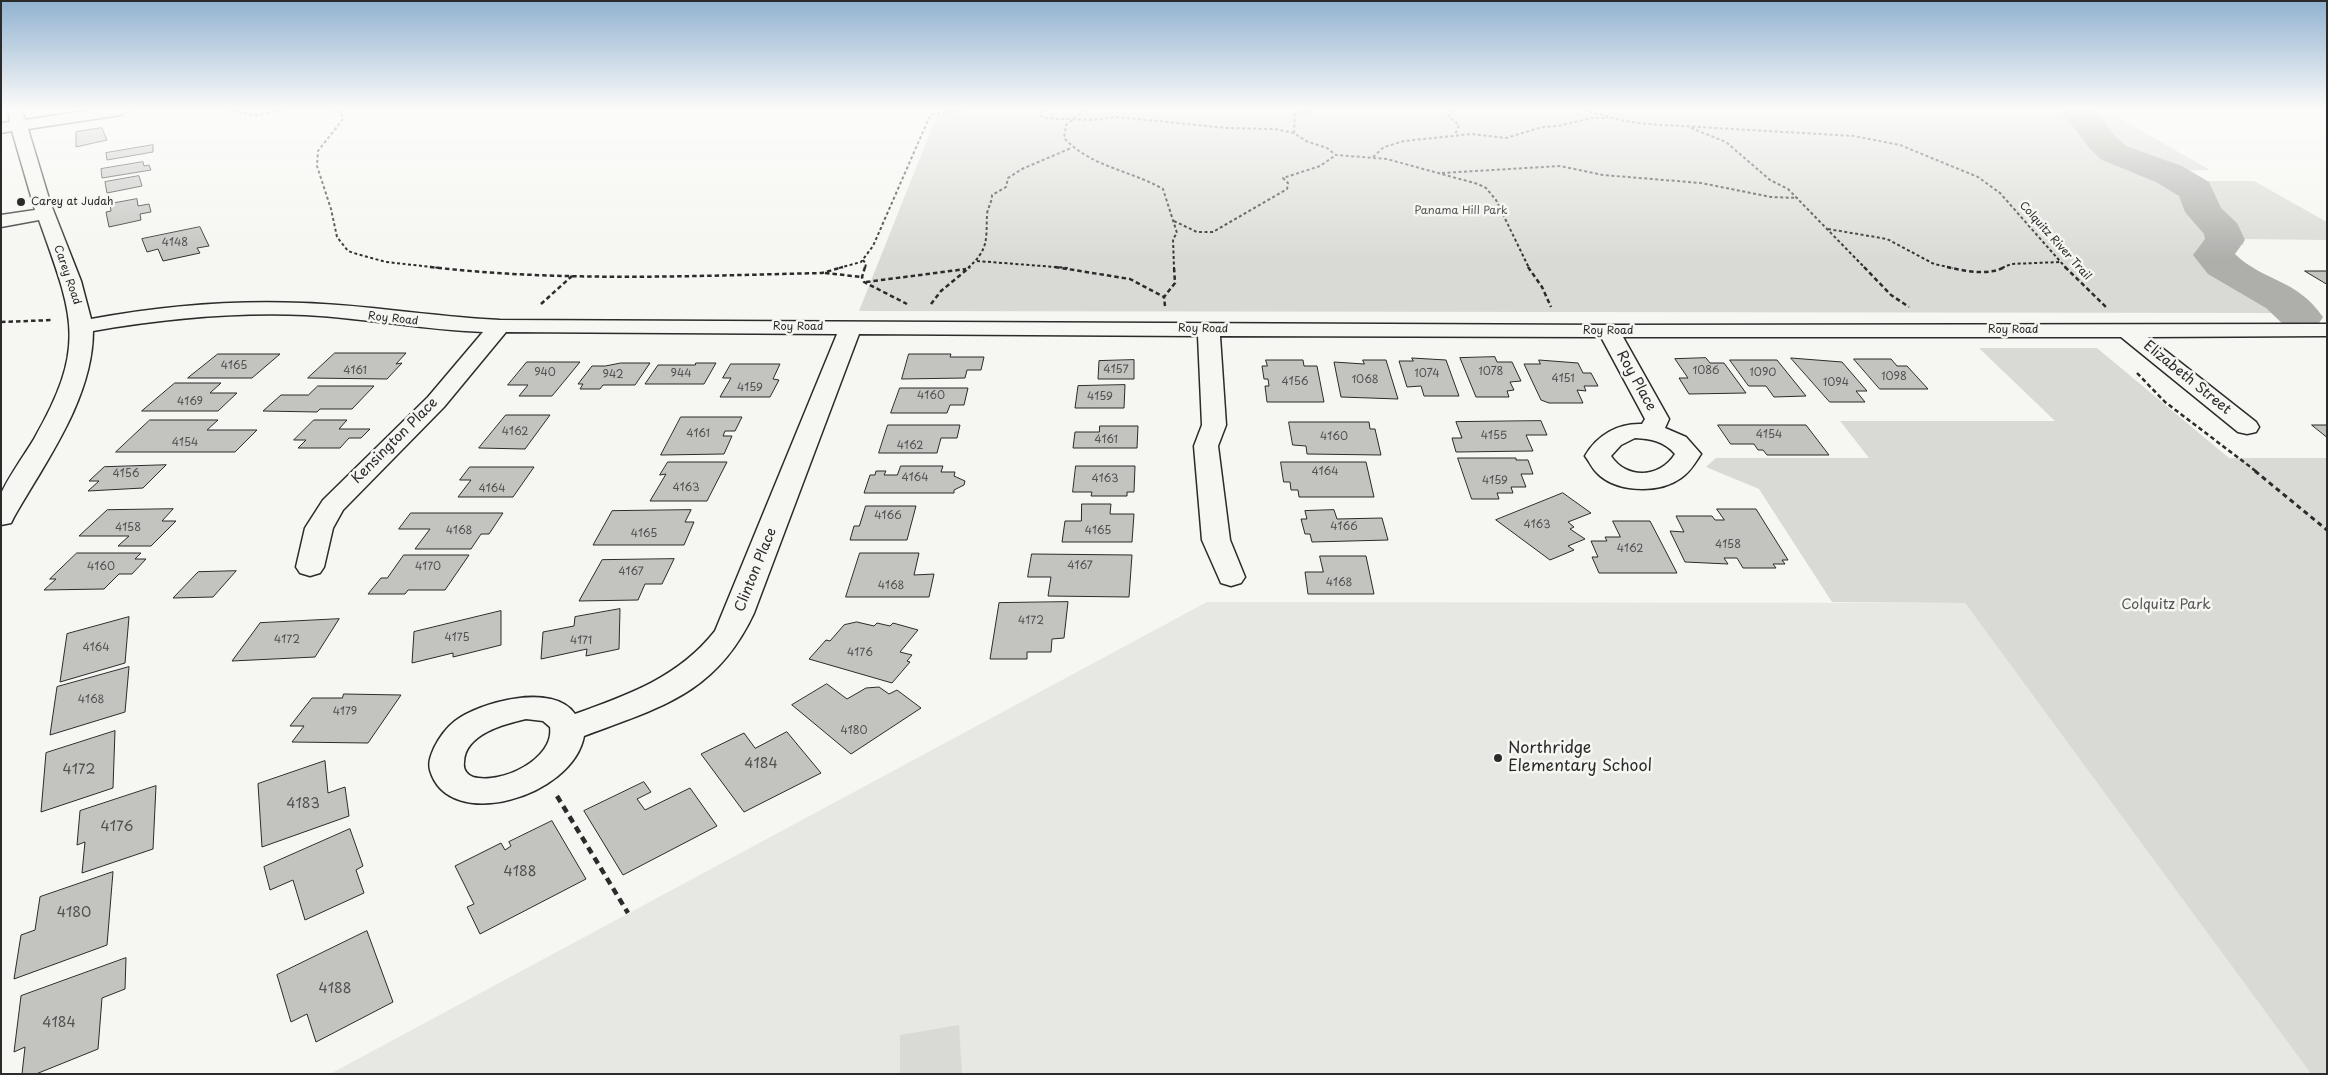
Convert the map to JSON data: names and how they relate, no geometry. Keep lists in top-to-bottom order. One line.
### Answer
{"streets":{"street":["Carey Road","Roy Road","Elizabeth Street","Roy Place","Kensington Place","Clinton Place"],"path":["Colquitz River Trail"]},"crossings":[["Colquitz River Trail","Roy Road"],["Colquitz River Trail","Elizabeth Street"],["Carey Road","Roy Road"],["Roy Road","Elizabeth Street"],["Roy Road","Roy Place"],["Roy Road","Kensington Place"],["Roy Road","Clinton Place"]],"parks":["Panama Hill Park","Colquitz Park"],"places":["Carey at Judah","Northridge Elementary School"],"house_numbers":["4148","4165","4157","4161","1086","1078","940","1090","944","1074","942","1098","4151","1068","4156","1094","4159","4160","4159","4169","4162","4161","4154","4155","4160","4161","4154","4162","4164","4156","4164","4163","4159","4163","4164","4166","4163","4166","4158","4168","4165","4165","4158","4162","4167","4160","4170","4167","4168","4168","4172","4175","4172","4171","4164","4176","4168","4179","4180","4184","4172","4183","4176","4188","4180","4188","4184"]}
